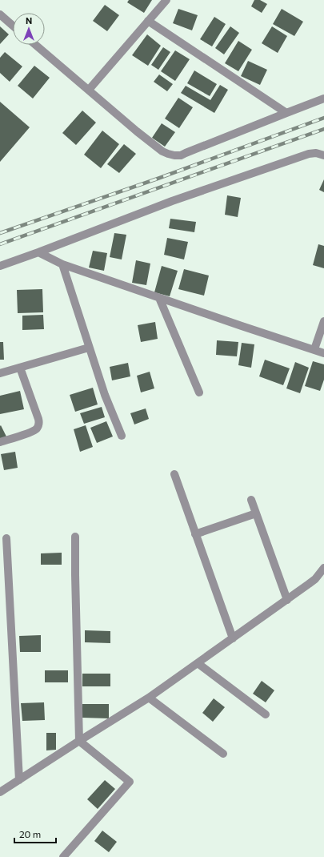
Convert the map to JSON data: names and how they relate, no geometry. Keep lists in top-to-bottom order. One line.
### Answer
{"scale_bar":"20 m","north":"top"}
